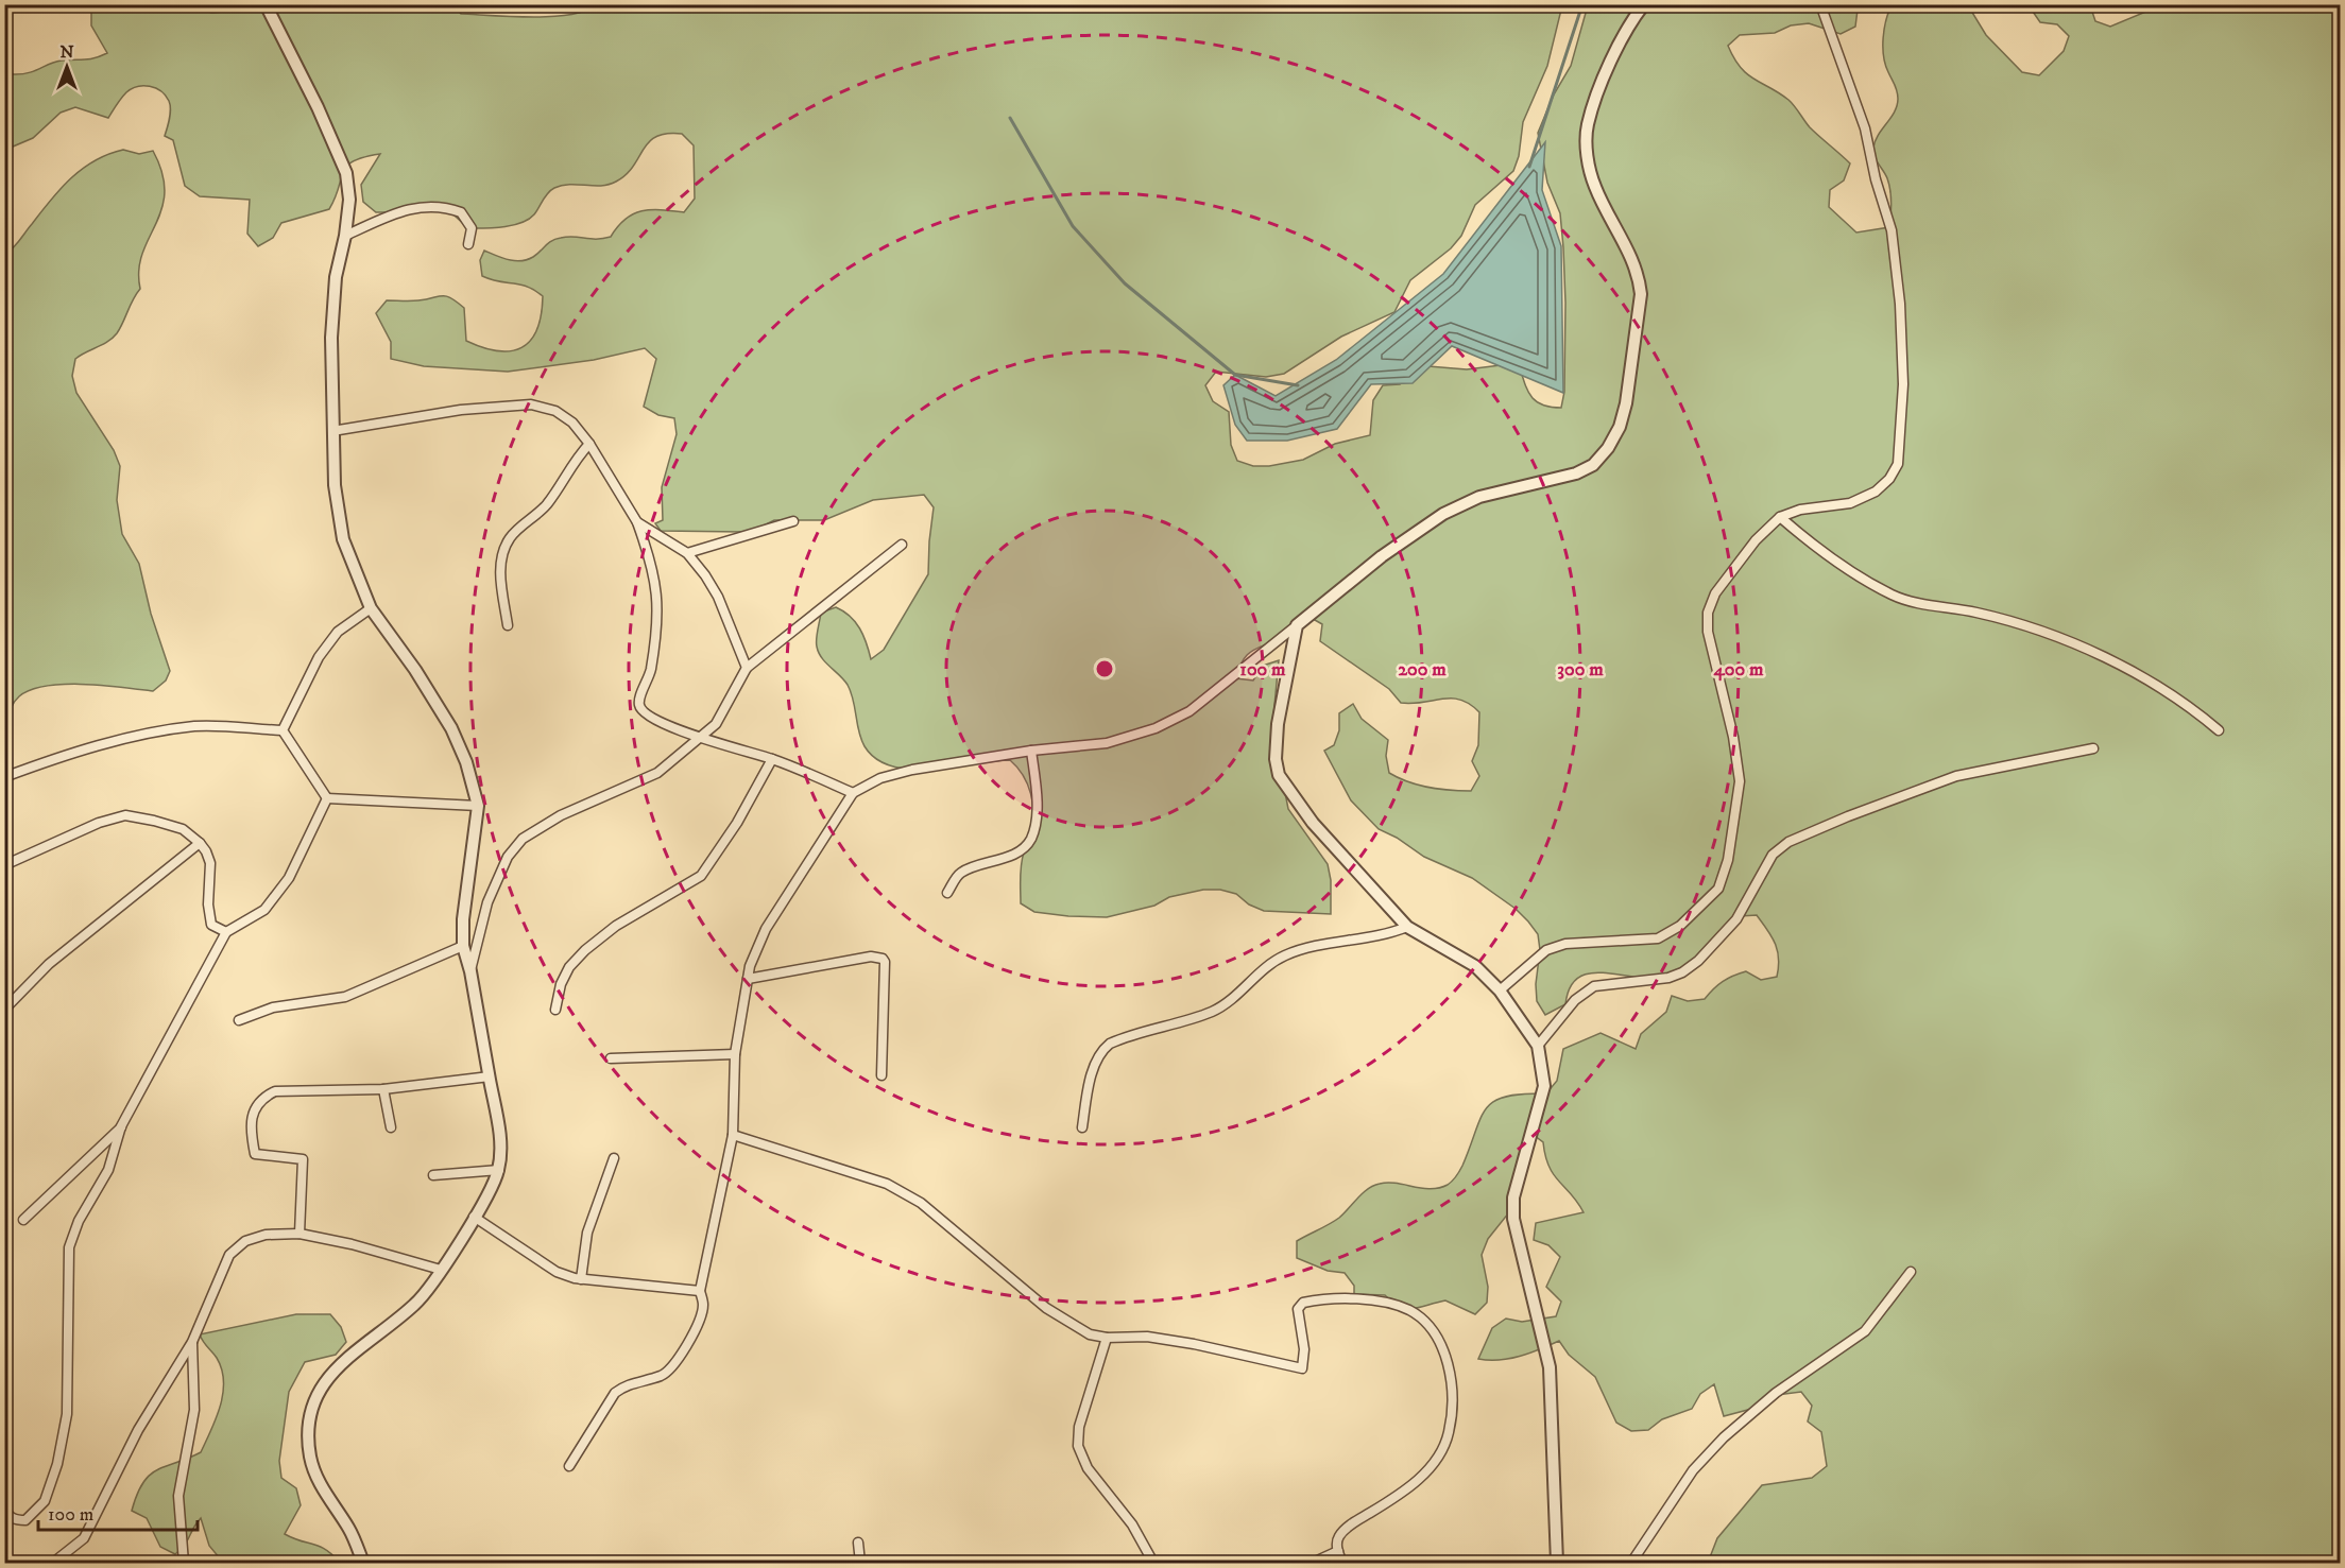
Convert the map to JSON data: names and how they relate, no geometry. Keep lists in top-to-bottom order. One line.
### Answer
{"scale_bar":"100 m","north":"top","rings":["100 m","200 m","300 m","400 m"]}
